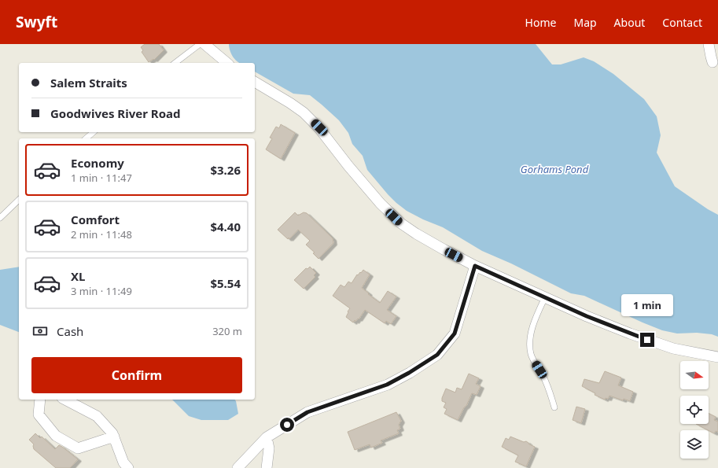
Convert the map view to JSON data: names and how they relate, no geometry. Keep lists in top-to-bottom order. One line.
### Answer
{"water":["Gorhams Pond"],"north":"right","page":{"header":"Swyft","nav":["Home","Map","About","Contact"],"banner":["Salem Straits","Goodwives River Road"],"list":[{"name":"Economy","note":"1 min · 11:47","value":"$3.26"},{"name":"Comfort","note":"2 min · 11:48","value":"$4.40"},{"name":"XL","note":"3 min · 11:49","value":"$5.54"}],"bubble":"1 min","pay":["Cash","320 m"],"buttons":"Confirm"}}
